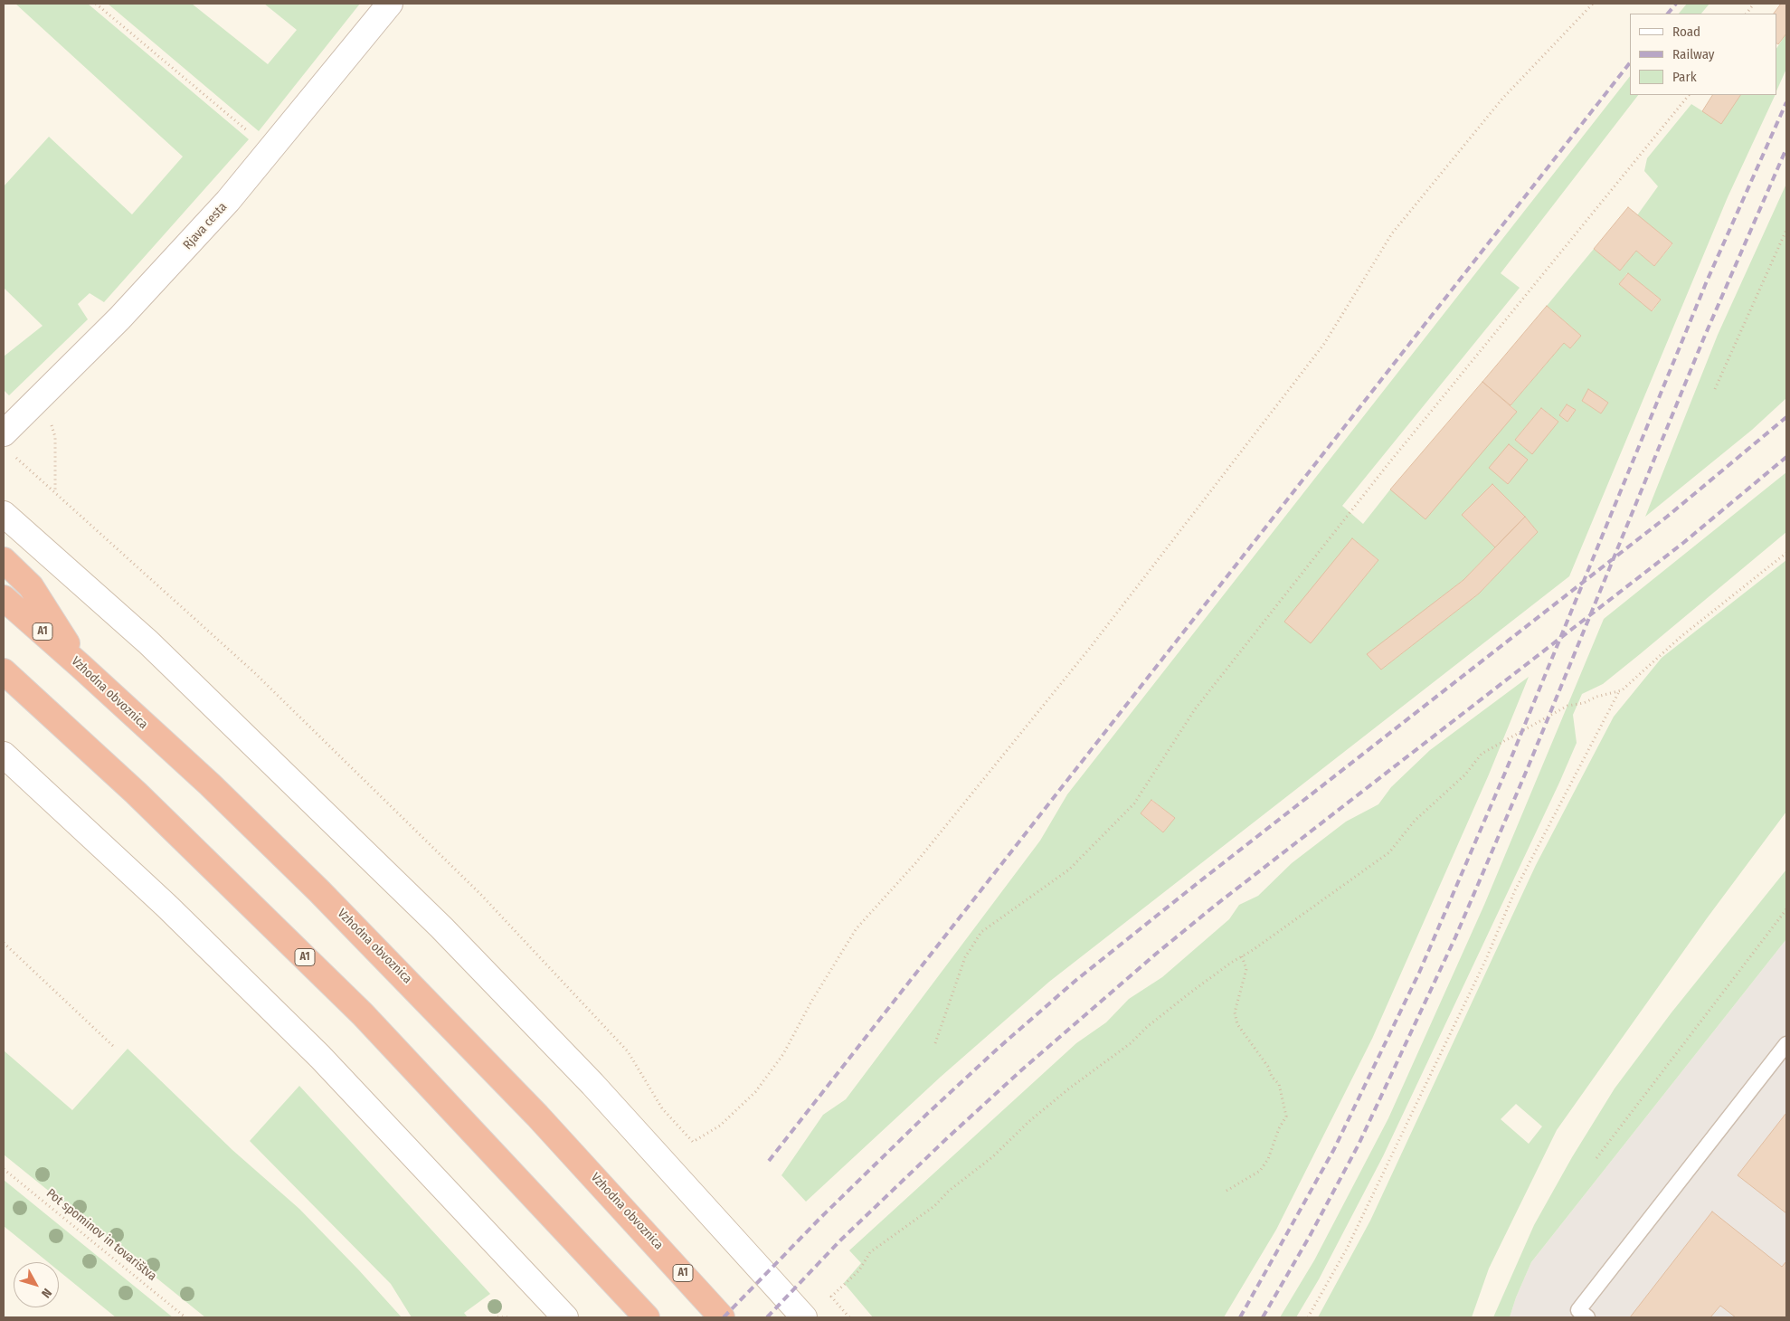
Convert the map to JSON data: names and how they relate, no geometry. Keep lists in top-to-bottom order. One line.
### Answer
{"streets":{"highway":["A1","Vzhodna obvoznica"],"main road":["Rjava cesta"],"path":["Pot spominov in tovarištva"]},"legend":["Road","Railway","Park"],"north":"bottom right"}
